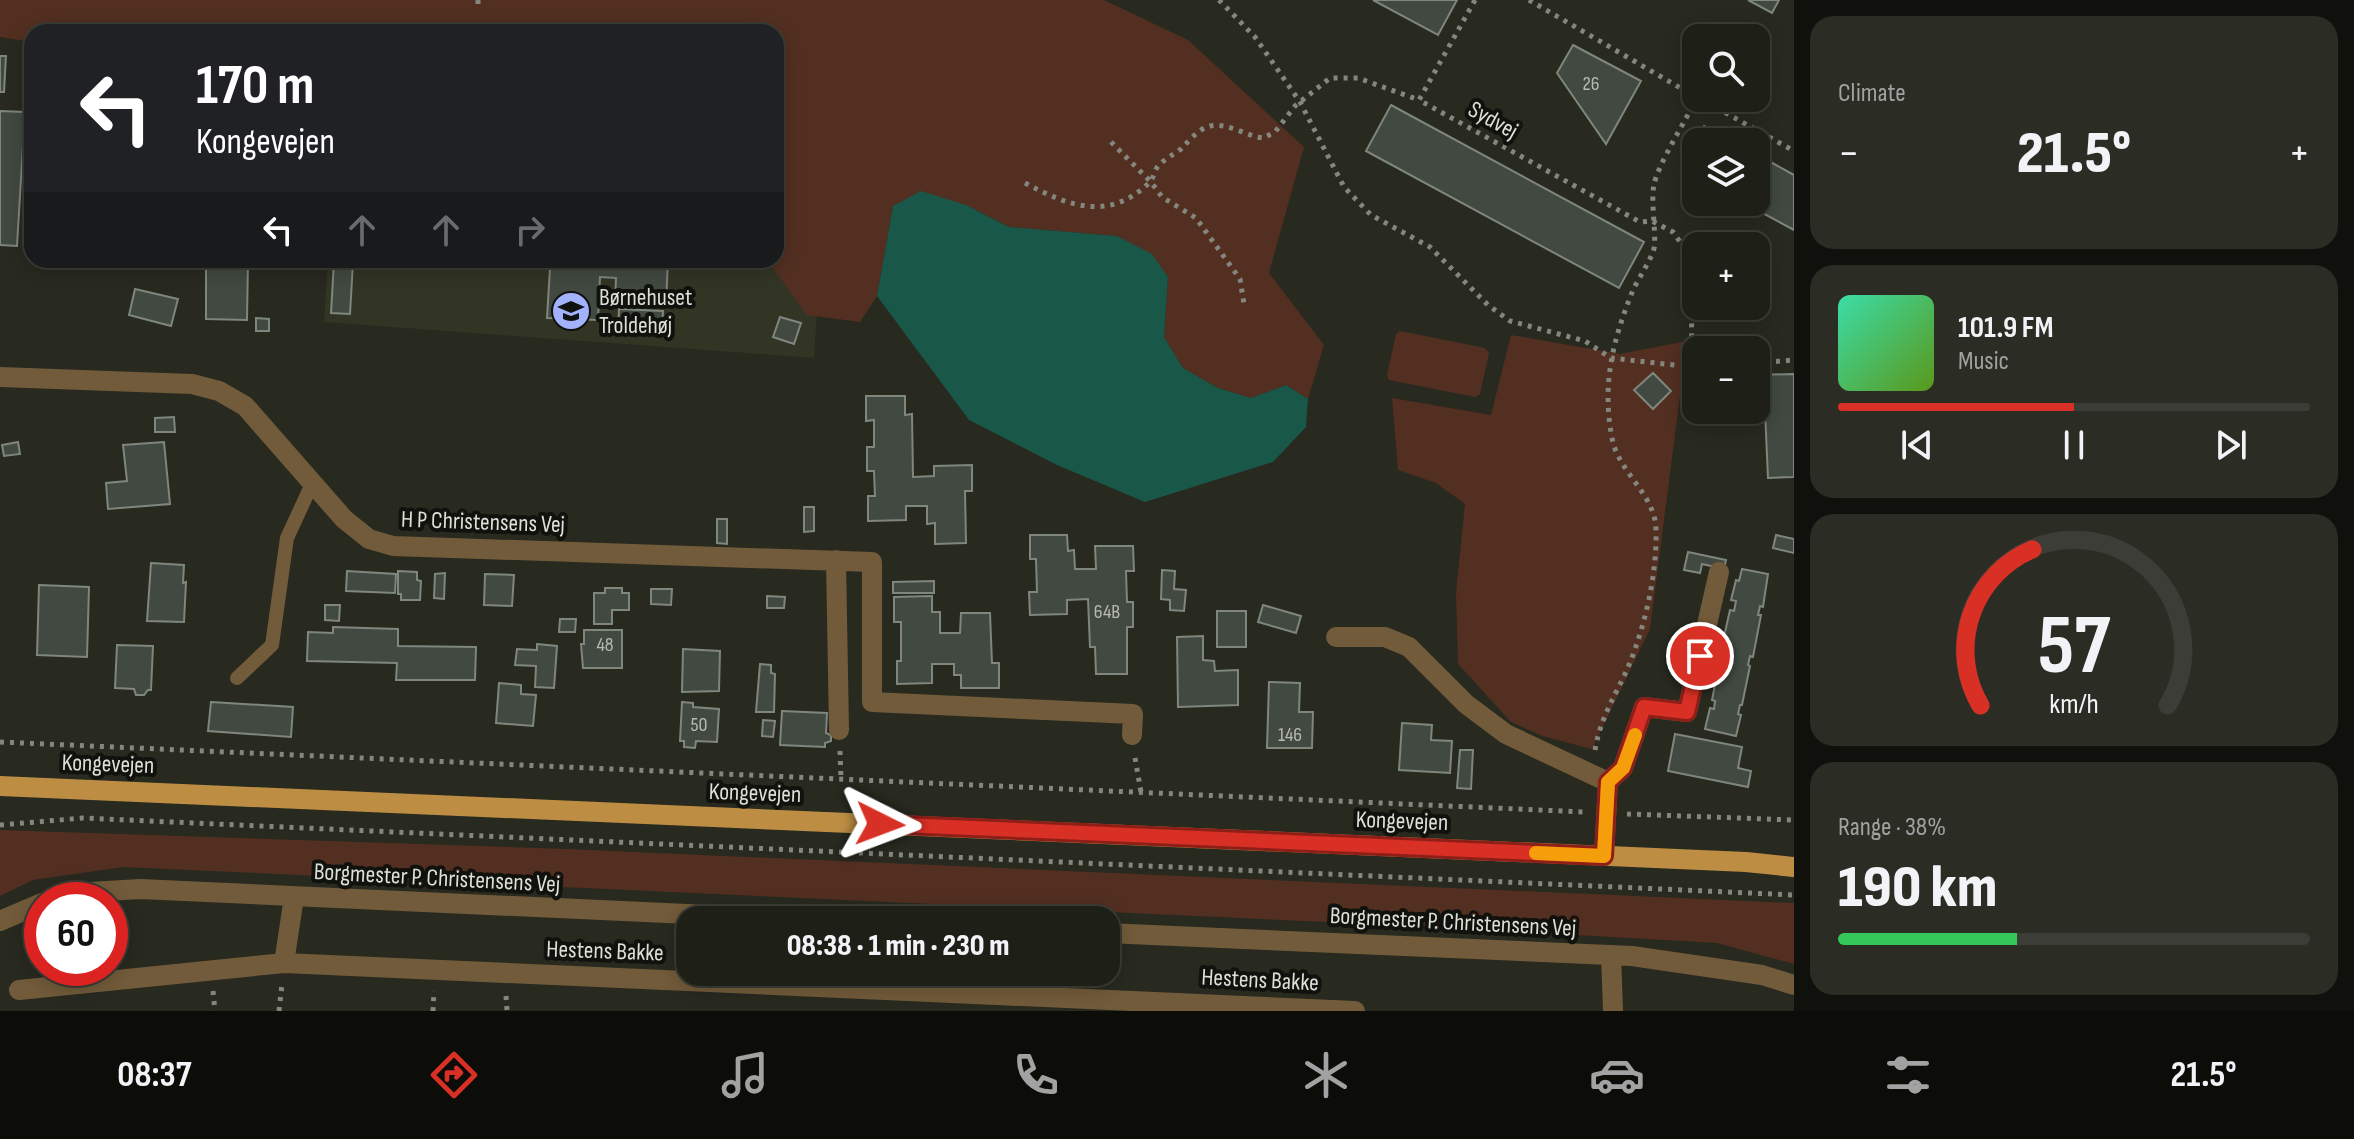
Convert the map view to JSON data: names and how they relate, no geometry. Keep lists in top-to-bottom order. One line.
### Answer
{"streets":{"main road":["Kongevejen"],"street":["H P Christensens Vej","Borgmester P. Christensens Vej","Hestens Bakke"],"path":["Sydvej"]},"places":{"school or university":["Børnehuset Troldehøj"]},"house_numbers":["26","64B","48","50","146"],"page":{"tile":["Climate",["Range · 38%","190 km"]],"map_buttons":["+","−"],"turn":["170 m","Kongevejen"],"heat":["−","21.5°","+"],"song":["101.9 FM","Music"],"limit":"60","trip":"08:38 · 1 min · 230 m","tabs":["08:37","21.5°"],"gauge":["57","km/h"]}}
